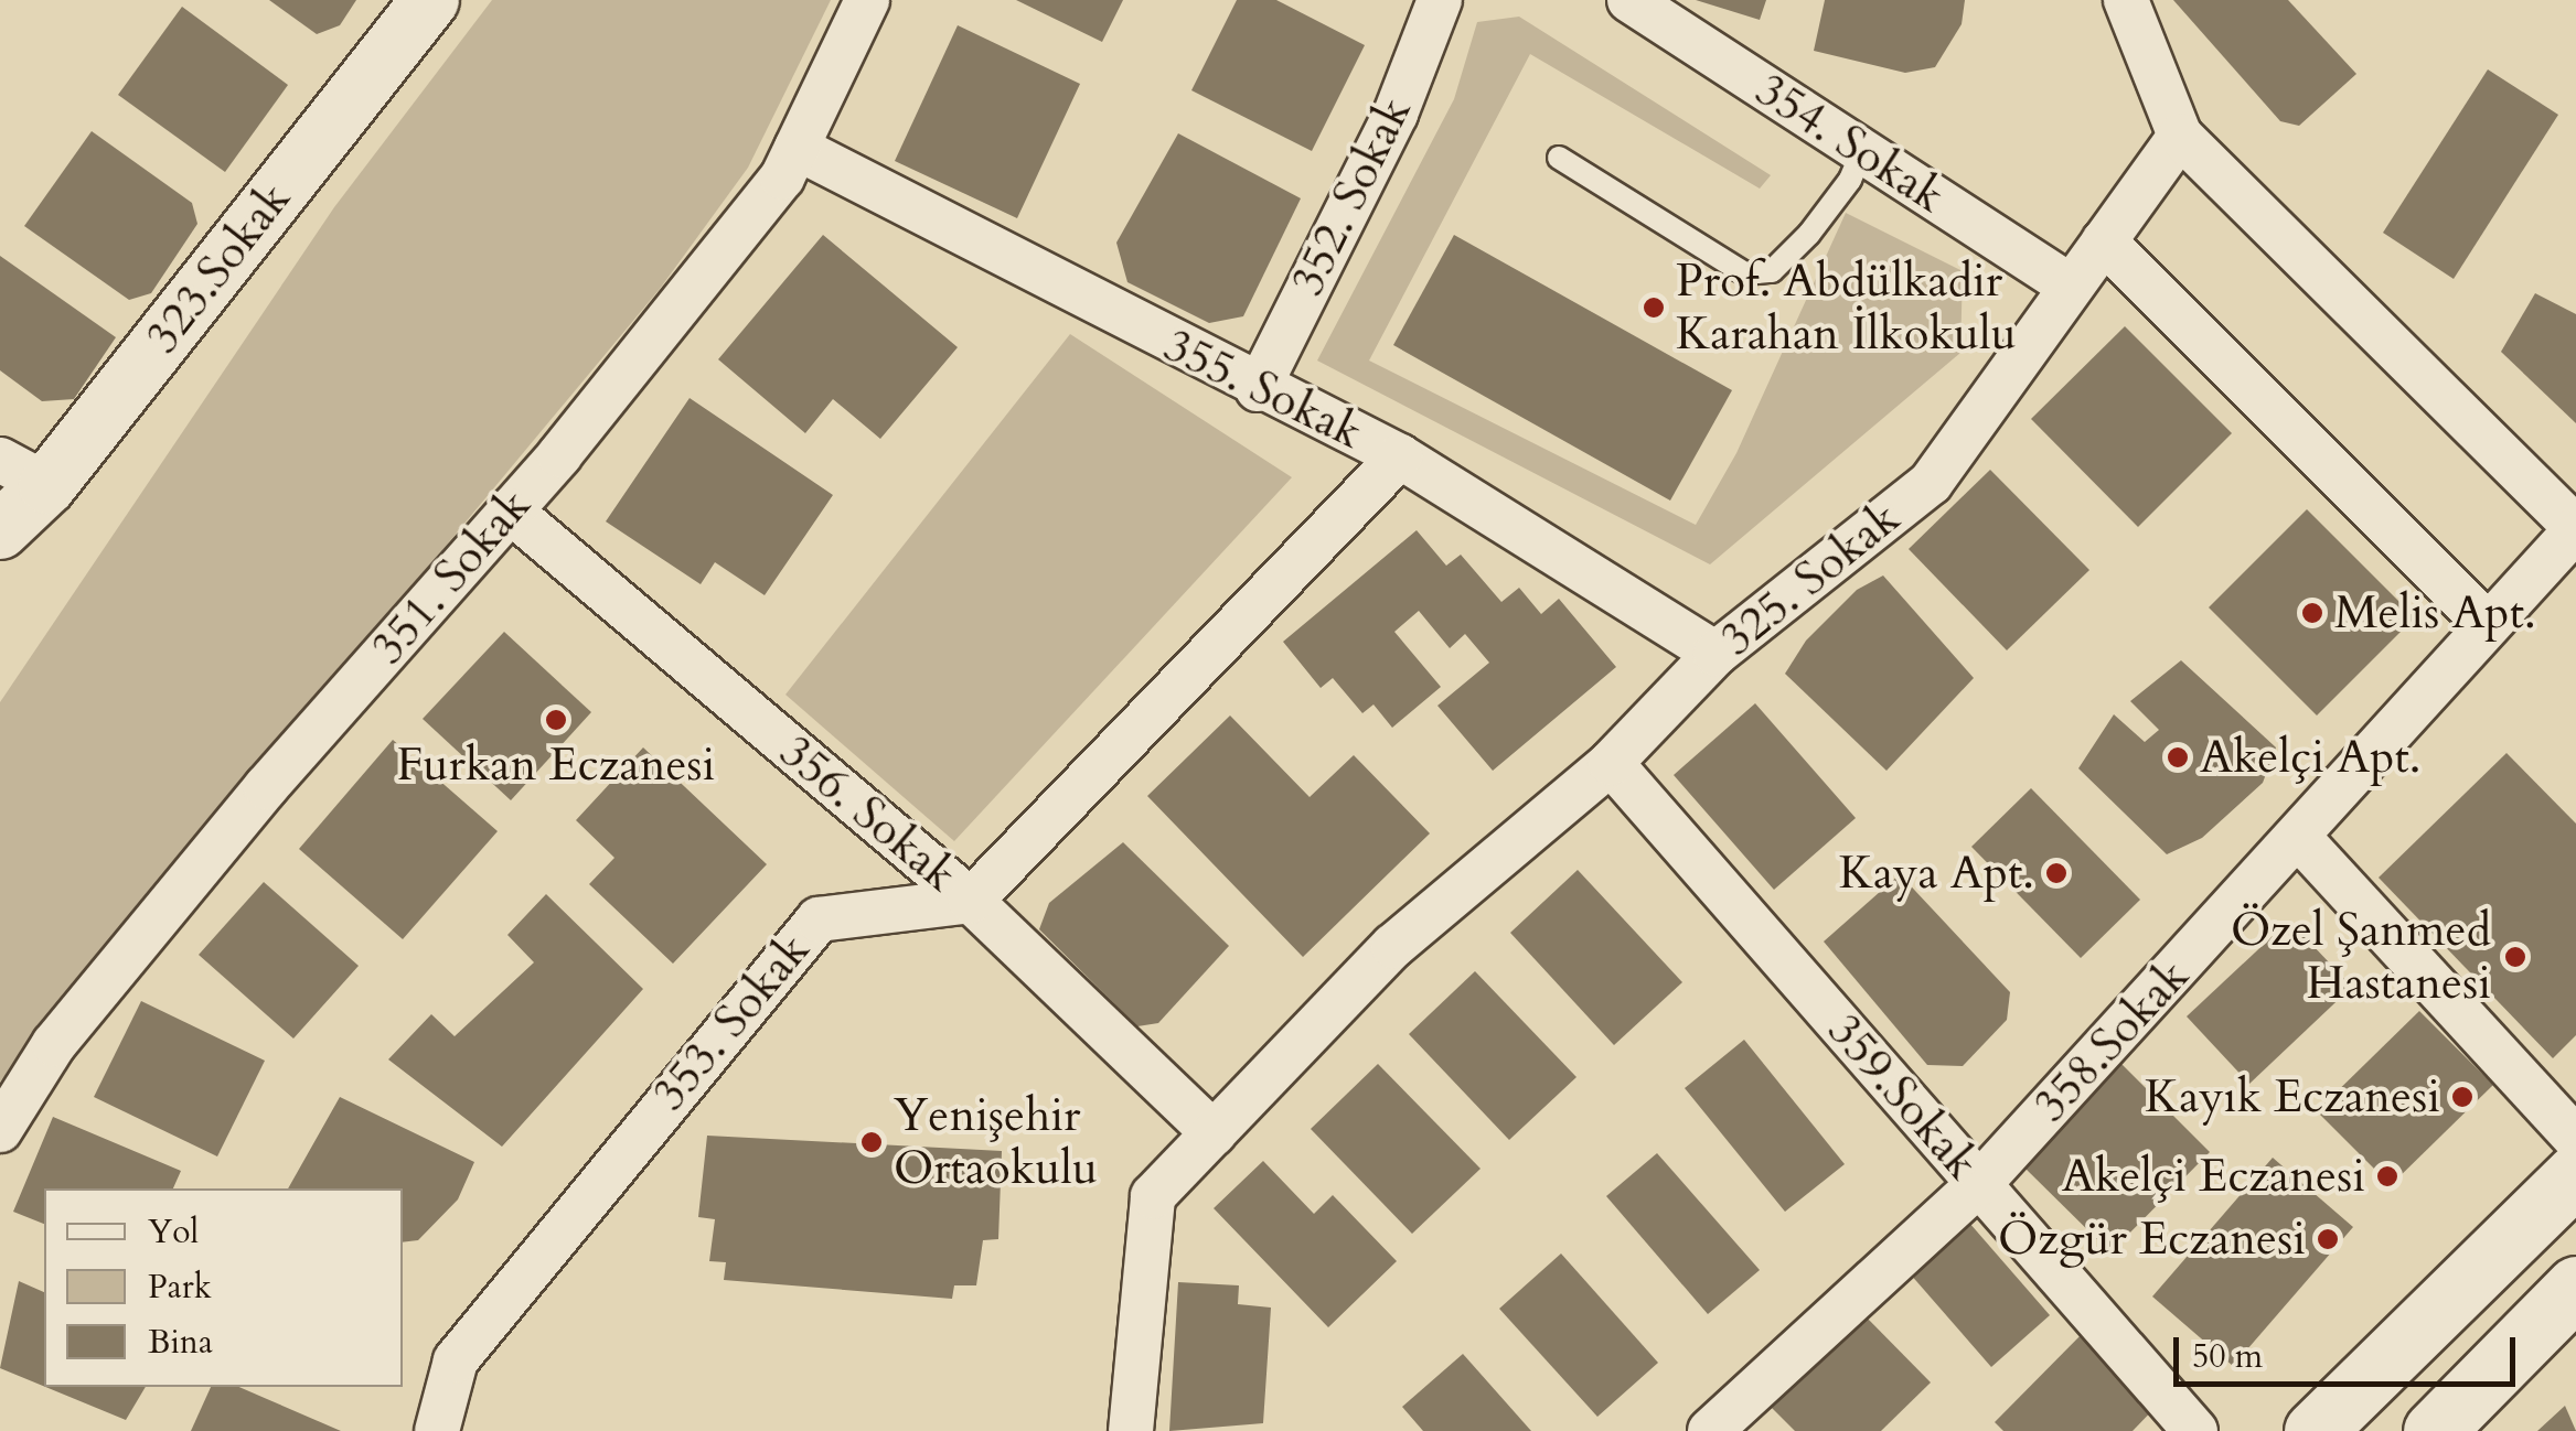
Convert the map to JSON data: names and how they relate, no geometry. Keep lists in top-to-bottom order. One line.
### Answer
{"streets":{"street":["354. Sokak","352. Sokak","323.Sokak","355. Sokak","351. Sokak","325. Sokak","356. Sokak","353. Sokak","358.Sokak","359.Sokak"]},"crossings":[["354. Sokak","325. Sokak"],["352. Sokak","355. Sokak"],["355. Sokak","351. Sokak"],["355. Sokak","325. Sokak"],["351. Sokak","356. Sokak"],["325. Sokak","356. Sokak"],["325. Sokak","359.Sokak"],["356. Sokak","353. Sokak"],["358.Sokak","359.Sokak"]],"places":["Prof. Abdülkadir Karahan İlkokulu","Melis Apt.","Furkan Eczanesi","Akelçi Apt.","Kaya Apt.","Özel Şanmed Hastanesi","Kayık Eczanesi","Yenişehir Ortaokulu","Akelçi Eczanesi","Özgür Eczanesi"],"legend":["Yol","Park","Bina"],"scale_bar":"50 m"}
